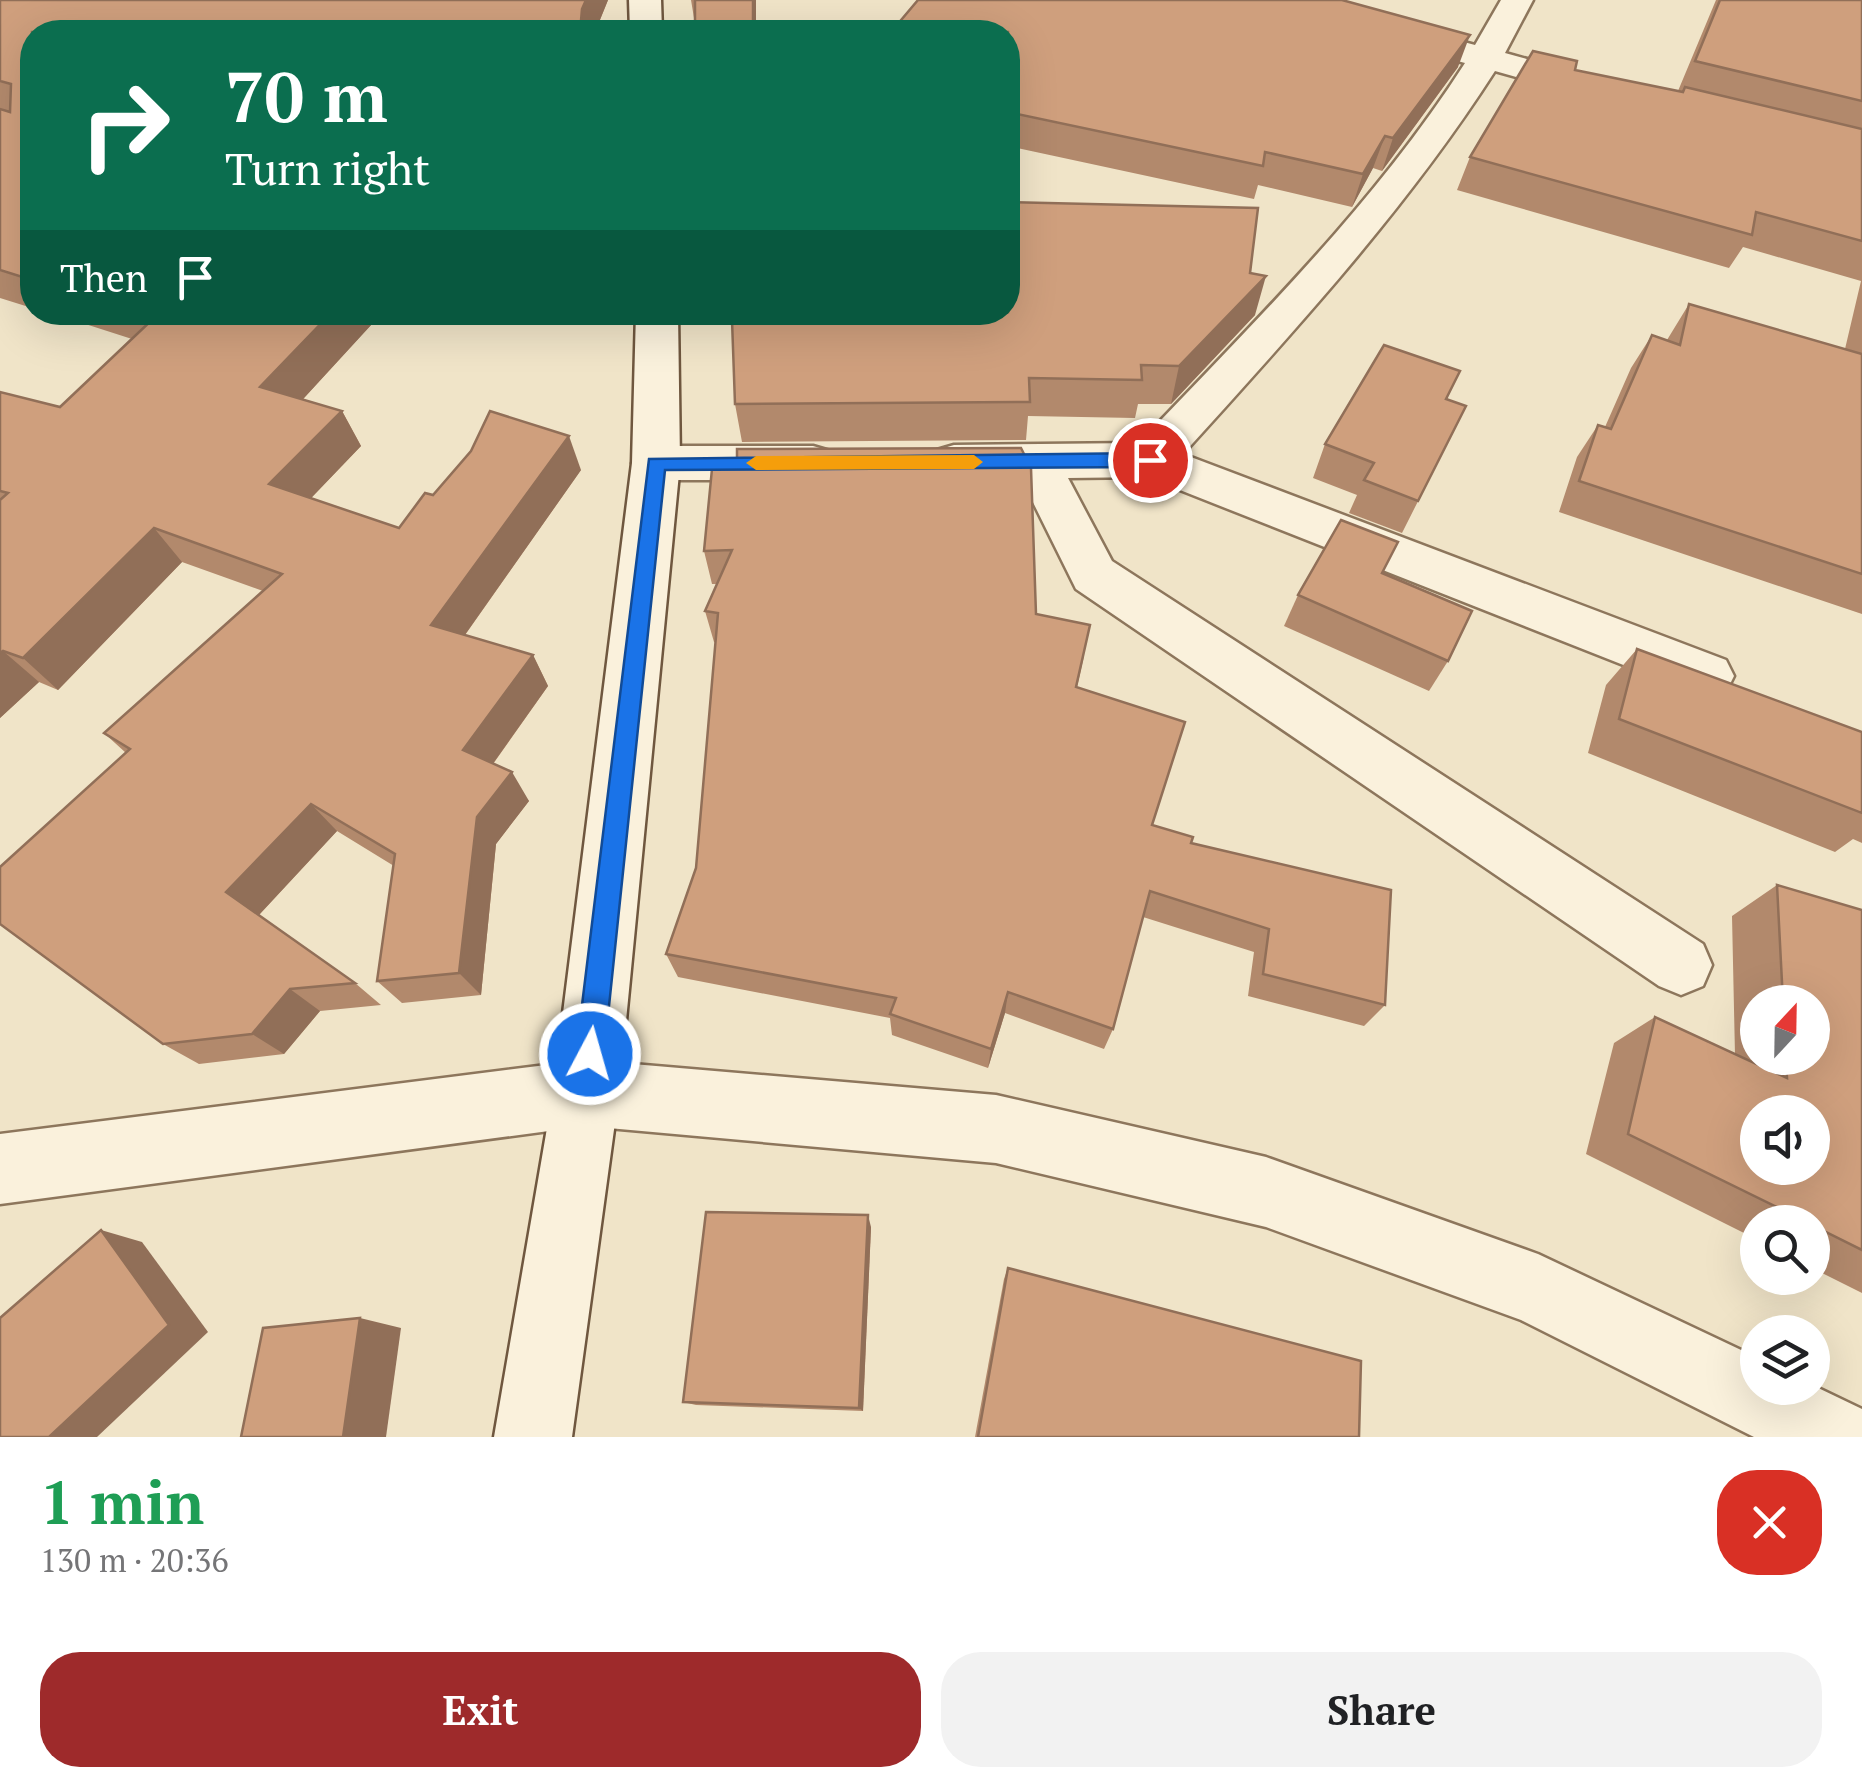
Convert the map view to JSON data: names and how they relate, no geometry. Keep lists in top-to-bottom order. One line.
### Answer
{"north":"top","page":{"turn":["70 m","Turn right"],"then":"Then","heading":["1 min","130 m · 20:36"],"buttons":["Exit","Share"]}}
